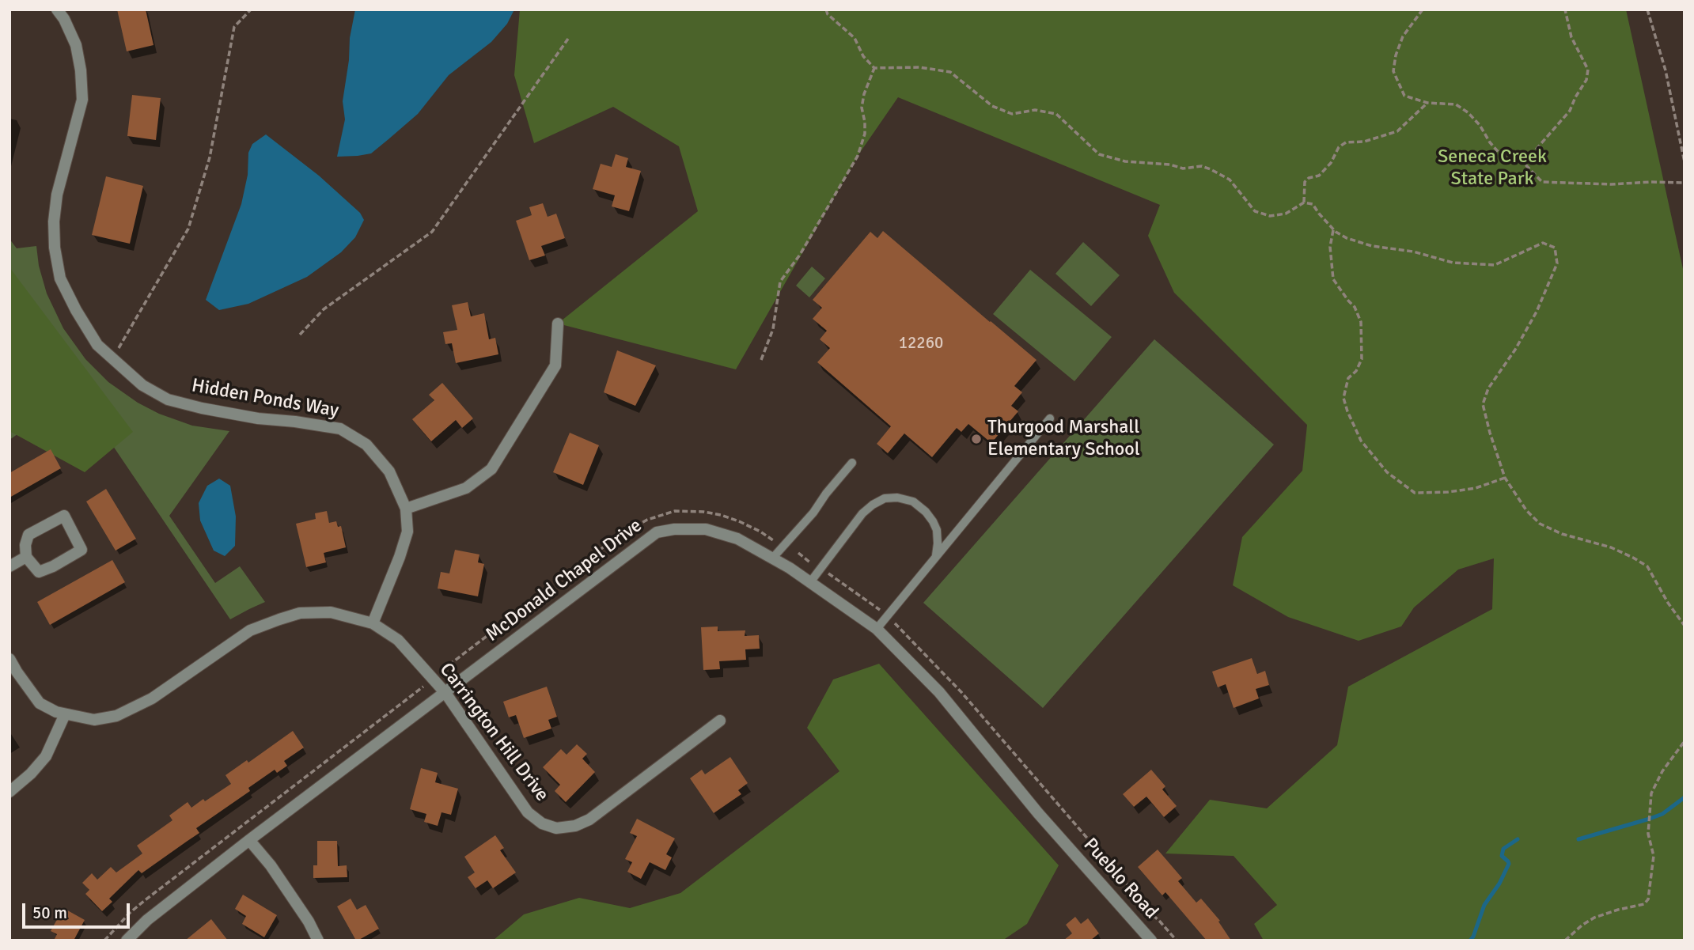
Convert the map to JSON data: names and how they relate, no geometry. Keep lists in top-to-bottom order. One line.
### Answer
{"streets":{"street":["Hidden Ponds Way","McDonald Chapel Drive","Carrington Hill Drive","Pueblo Road"]},"crossings":[["Hidden Ponds Way","Carrington Hill Drive"],["McDonald Chapel Drive","Carrington Hill Drive"],["McDonald Chapel Drive","Pueblo Road"]],"parks":["Seneca Creek State Park"],"places":["Thurgood Marshall Elementary School"],"house_numbers":["12260"],"scale_bar":"50 m"}
